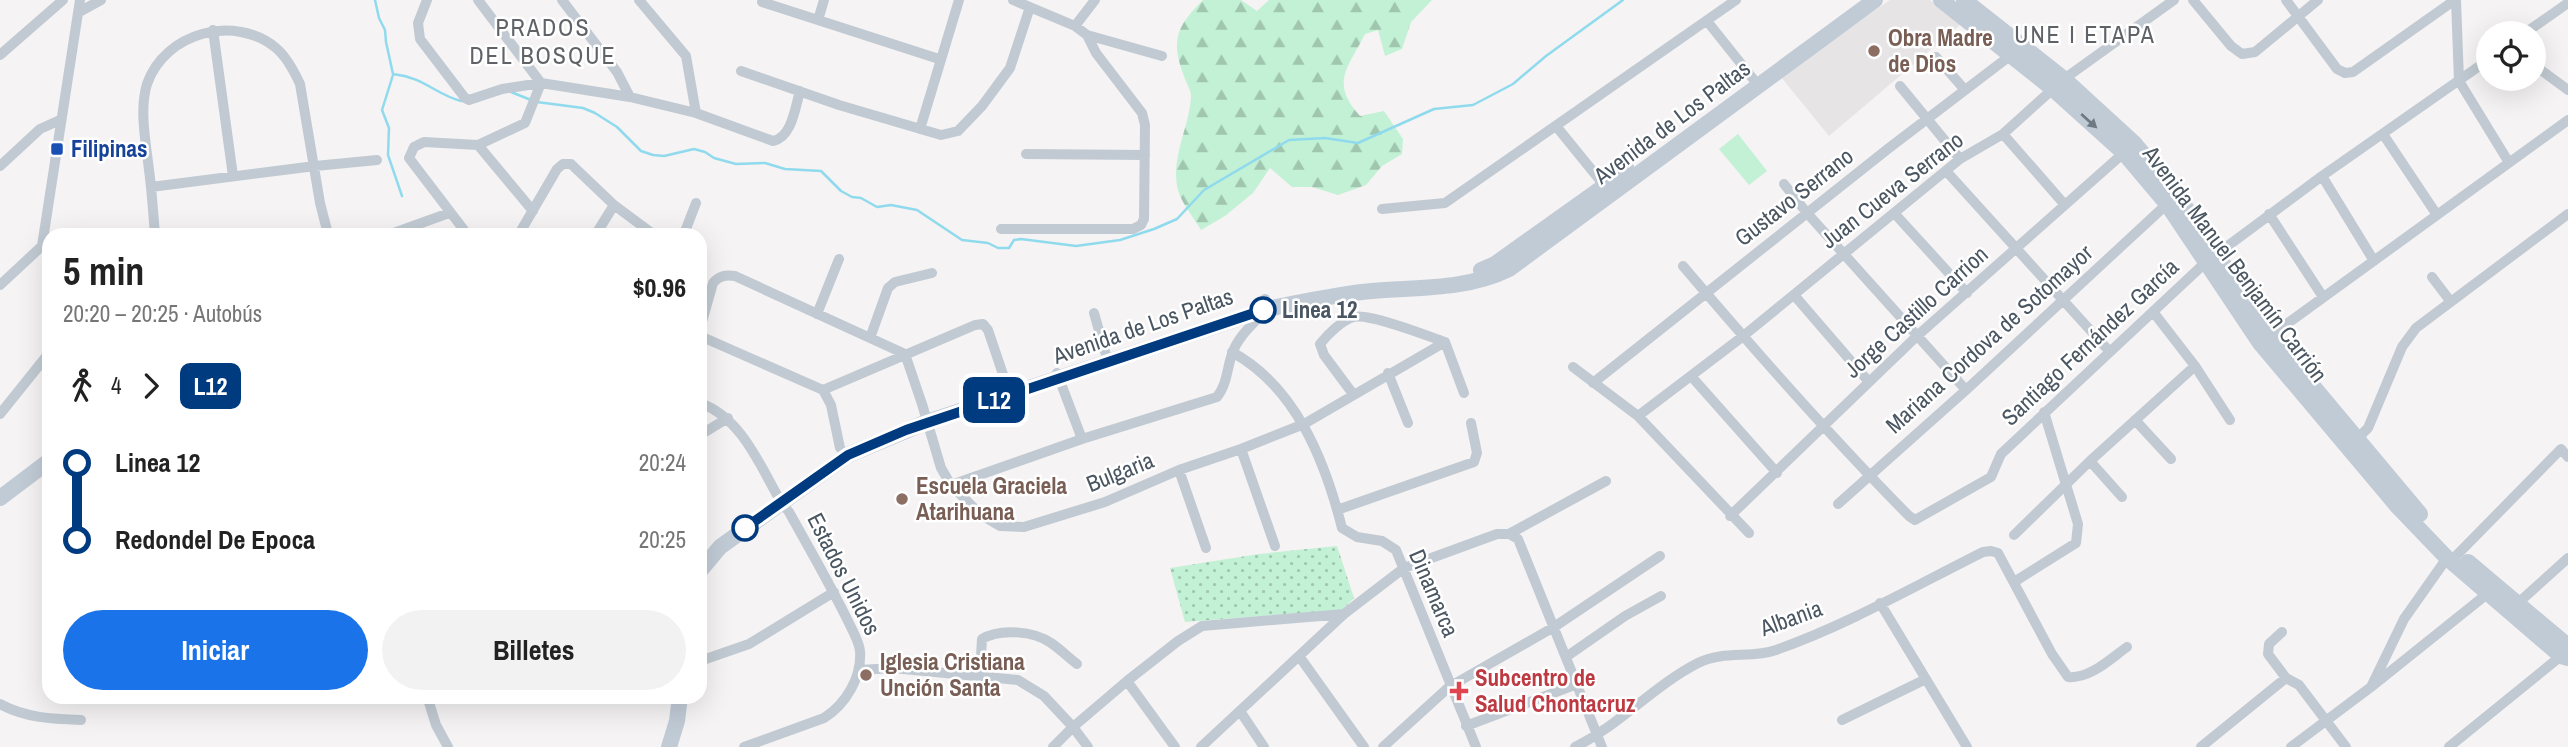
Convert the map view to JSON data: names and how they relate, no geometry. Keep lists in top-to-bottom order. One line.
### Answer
{"streets":{"main road":["Avenida de Los Paltas","Avenida Manuel Benjamín Carrión"],"street":["Juan Cueva Serrano","Gustavo Serrano","Jorge Castillo Carrion","Mariana Cordova de Sotomayor","Santiago Fernández García","Bulgaria","Estados Unidos","Dinamarca","Albania"]},"crossings":[["Avenida de Los Paltas","Bulgaria"],["Avenida de Los Paltas","Estados Unidos"],["Juan Cueva Serrano","Avenida Manuel Benjamín Carrión"],["Gustavo Serrano","Avenida Manuel Benjamín Carrión"],["Avenida Manuel Benjamín Carrión","Jorge Castillo Carrion"],["Avenida Manuel Benjamín Carrión","Mariana Cordova de Sotomayor"],["Avenida Manuel Benjamín Carrión","Santiago Fernández García"],["Mariana Cordova de Sotomayor","Santiago Fernández García"],["Bulgaria","Dinamarca"]],"districts":["PRADOS DEL BOSQUE","UNE I ETAPA"],"places":{"other":["Obra Madre de Dios","Linea 12","Escuela Graciela Atarihuana","Iglesia Cristiana Unción Santa"],"transit":["Filipinas"],"health":["Subcentro de Salud Chontacruz"]},"lines":["bus line L12"],"page":{"on_map":"L12","heading":["5 min","20:20 – 20:25 · Autobús","$0.96"],"legs":["4","L12"],"list":[{"name":"Linea 12","value":"20:24"},{"name":"Redondel De Epoca","value":"20:25"}],"buttons":["Iniciar","Billetes"]}}
